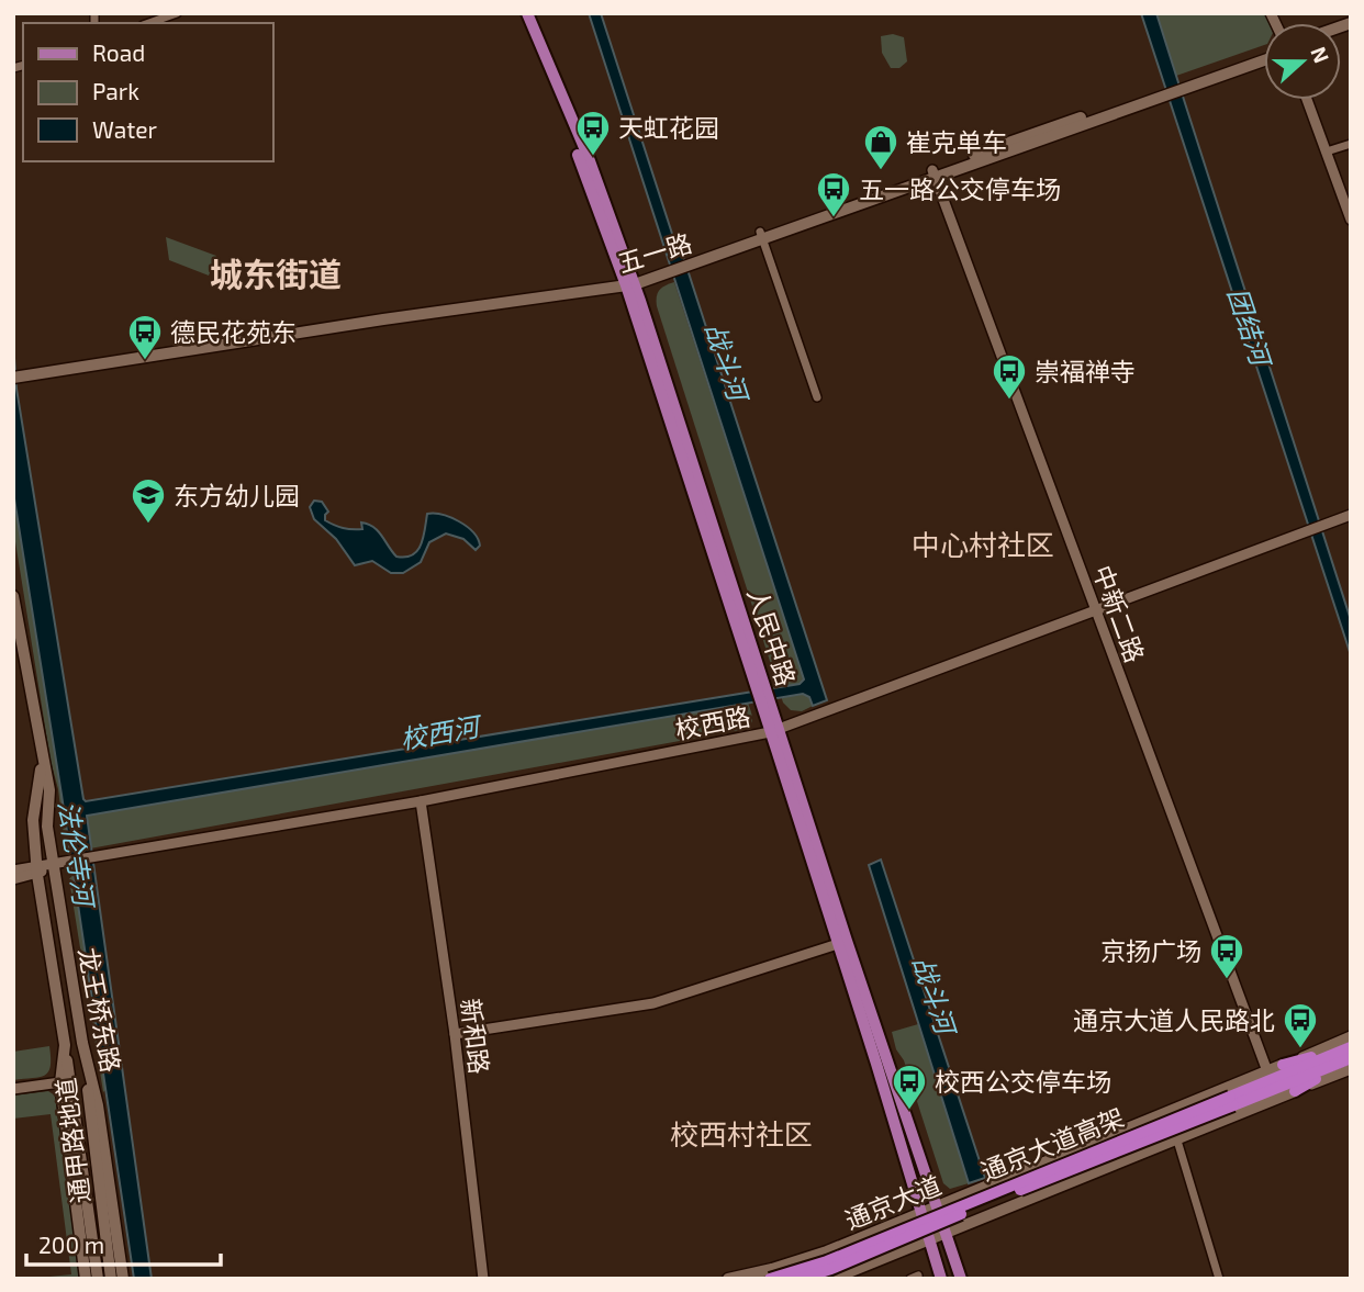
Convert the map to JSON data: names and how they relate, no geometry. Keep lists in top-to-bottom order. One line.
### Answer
{"streets":{"highway":["通京大道高架"],"main road":["五一路","人民中路","龙王桥东路","通甲路地道","通京大道"],"street":["中新二路","校西路","新和路"]},"crossings":[["五一路","中新二路"],["五一路","人民中路"],["中新二路","校西路"],["中新二路","通京大道"],["人民中路","校西路"],["人民中路","通京大道"],["校西路","龙王桥东路"],["校西路","新和路"],["龙王桥东路","通甲路地道"]],"districts":["城东街道","中心村社区","校西村社区"],"water":["团结河","战斗河","校西河","法伦寺河"],"places":{"bus stop":["天虹花园","五一路公交停车场","德民花苑东","崇福禅寺","京扬广场","通京大道人民路北","校西公交停车场"],"shop":["崔克单车"],"school or university":["东方幼儿园"]},"legend":["Road","Park","Water"],"scale_bar":"200 m","north":"right"}
